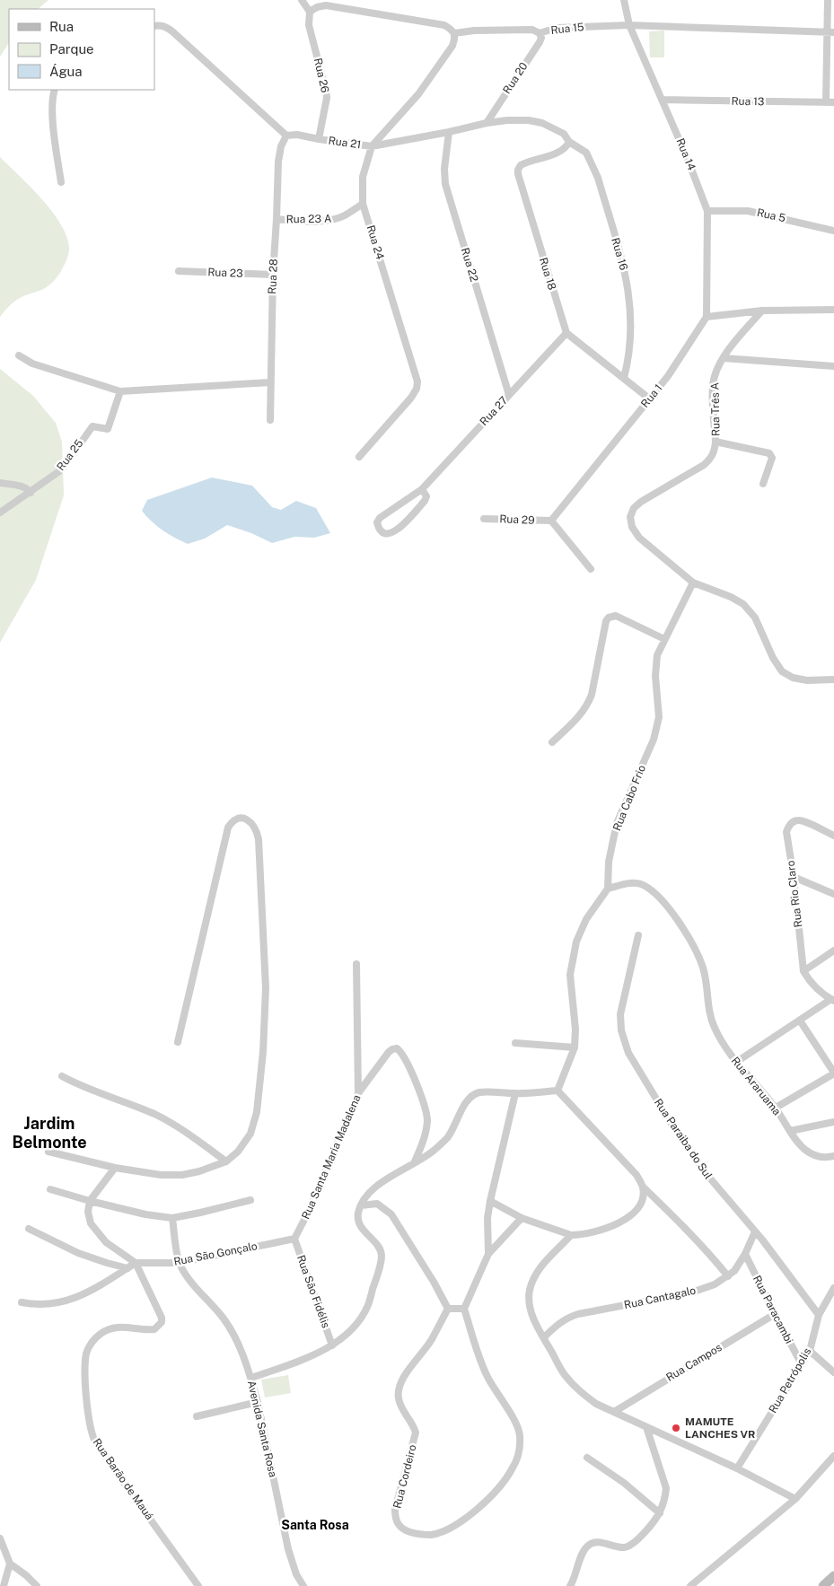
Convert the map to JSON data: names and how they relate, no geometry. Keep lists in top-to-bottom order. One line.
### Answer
{"streets":{"street":["Rua 15","Rua 26","Rua 20","Rua 13","Rua 21","Rua 14","Rua 5","Rua 23 A","Rua 24","Rua 16","Rua 22","Rua 23","Rua 18","Rua 28","Rua 1","Rua Três A","Rua 27","Rua 25","Rua 29","Rua Cabo Frio","Rua Rio Claro","Rua Araruama","Rua Paraiba do Sul","Rua Santa Maria Madalena","Rua São Gonçalo","Rua São Fidélis","Rua Cantagalo","Rua Paracambi","Rua Campos","Rua Petrópolis","Avenida Santa Rosa","Rua Cordeiro","Rua Barão de Mauá"]},"crossings":[["Rua 15","Rua 20"],["Rua 15","Rua 14"],["Rua 15","Rua 24"],["Rua 26","Rua 21"],["Rua 20","Rua 21"],["Rua 13","Rua 14"],["Rua 21","Rua 24"],["Rua 21","Rua 16"],["Rua 21","Rua 22"],["Rua 21","Rua 18"],["Rua 21","Rua 28"],["Rua 14","Rua 5"],["Rua 14","Rua 1"],["Rua 23 A","Rua 24"],["Rua 23 A","Rua 28"],["Rua 16","Rua 18"],["Rua 22","Rua 27"],["Rua 23","Rua 28"],["Rua 18","Rua 27"],["Rua 1","Rua 29"],["Rua Três A","Rua Cabo Frio"],["Rua Cabo Frio","Rua Araruama"],["Rua Paraiba do Sul","Rua Cantagalo"],["Rua Paraiba do Sul","Rua Petrópolis"],["Rua Santa Maria Madalena","Rua São Gonçalo"],["Rua Santa Maria Madalena","Rua São Fidélis"],["Rua São Gonçalo","Rua São Fidélis"],["Rua São Gonçalo","Avenida Santa Rosa"],["Rua São Gonçalo","Rua Barão de Mauá"],["Rua Cantagalo","Rua Paracambi"],["Rua Paracambi","Rua Campos"],["Rua Paracambi","Rua Petrópolis"]],"districts":["Jardim Belmonte","Santa Rosa"],"places":["MAMUTE LANCHES VR"],"legend":["Rua","Parque","Água"]}
